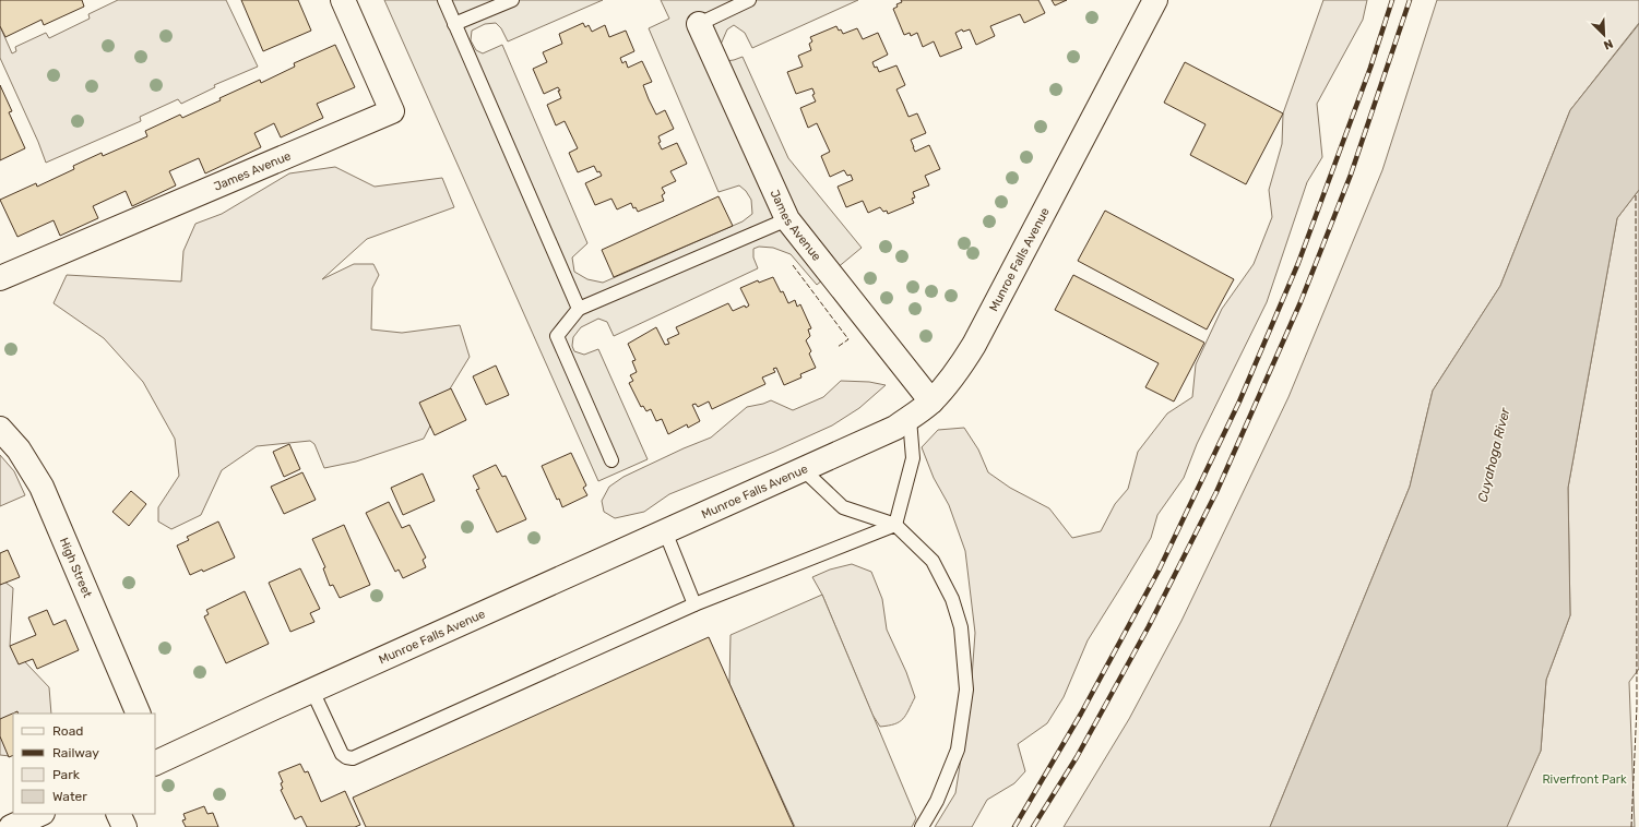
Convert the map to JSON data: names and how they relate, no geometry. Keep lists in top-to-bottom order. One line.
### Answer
{"streets":{"street":["James Avenue","Munroe Falls Avenue","High Street"]},"crossings":[["James Avenue","Munroe Falls Avenue"]],"water":["Cuyahoga River"],"parks":["Riverfront Park"],"legend":["Road","Railway","Park","Water"],"north":"bottom right"}
